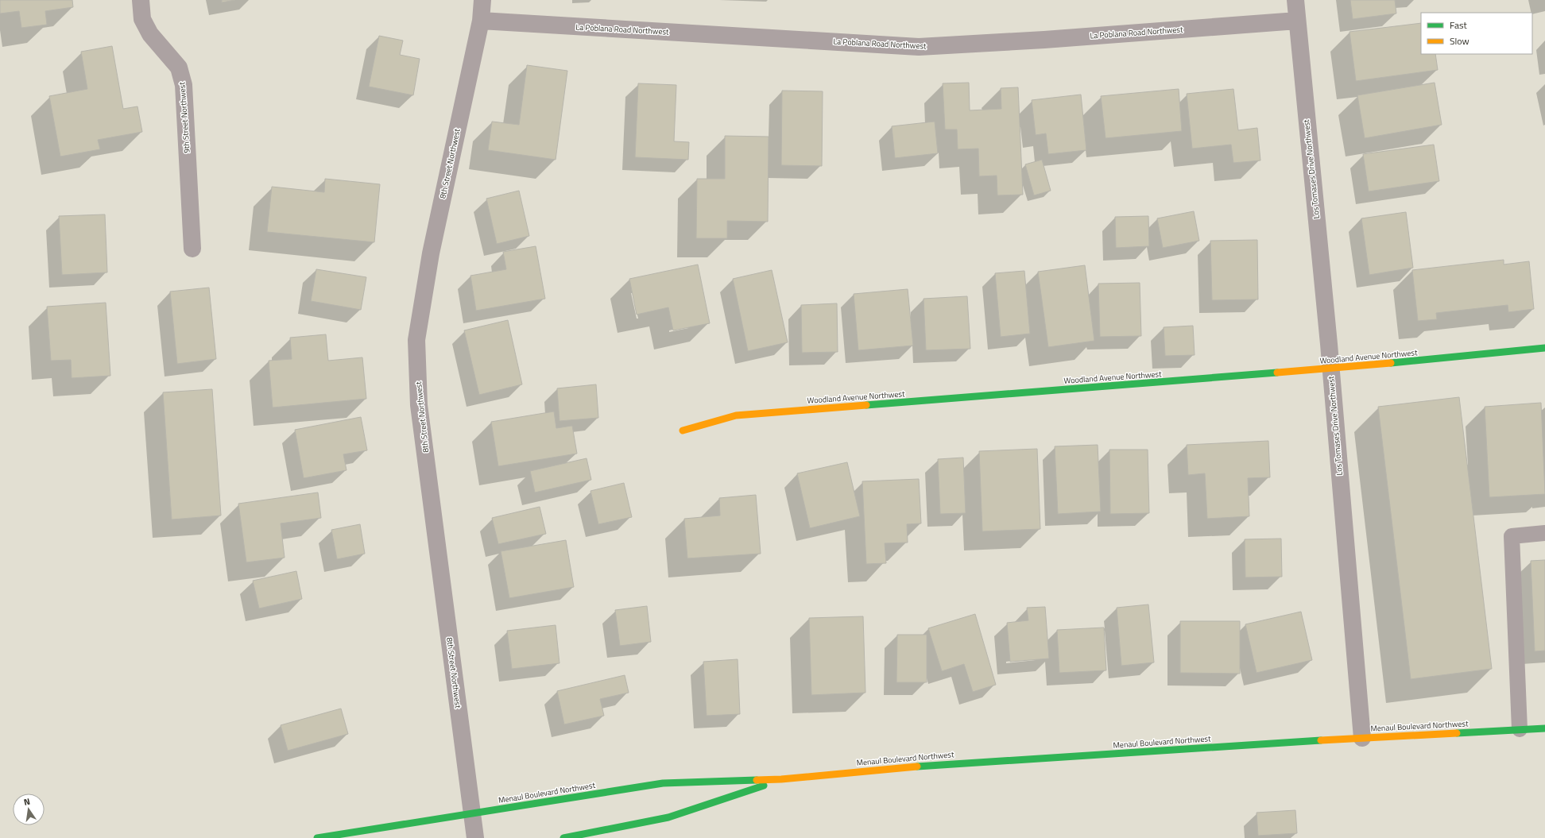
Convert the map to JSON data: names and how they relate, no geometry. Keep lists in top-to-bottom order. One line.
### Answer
{"streets":{"main road":["Woodland Avenue Northwest","Menaul Boulevard Northwest"],"street":["La Poblana Road Northwest","9th Street Northwest","8th Street Northwest","Los Tomases Drive Northwest"]},"crossings":[["La Poblana Road Northwest","8th Street Northwest"],["La Poblana Road Northwest","Los Tomases Drive Northwest"],["8th Street Northwest","Menaul Boulevard Northwest"],["Los Tomases Drive Northwest","Woodland Avenue Northwest"],["Los Tomases Drive Northwest","Menaul Boulevard Northwest"]],"legend":["Fast","Slow"],"north":"top"}
